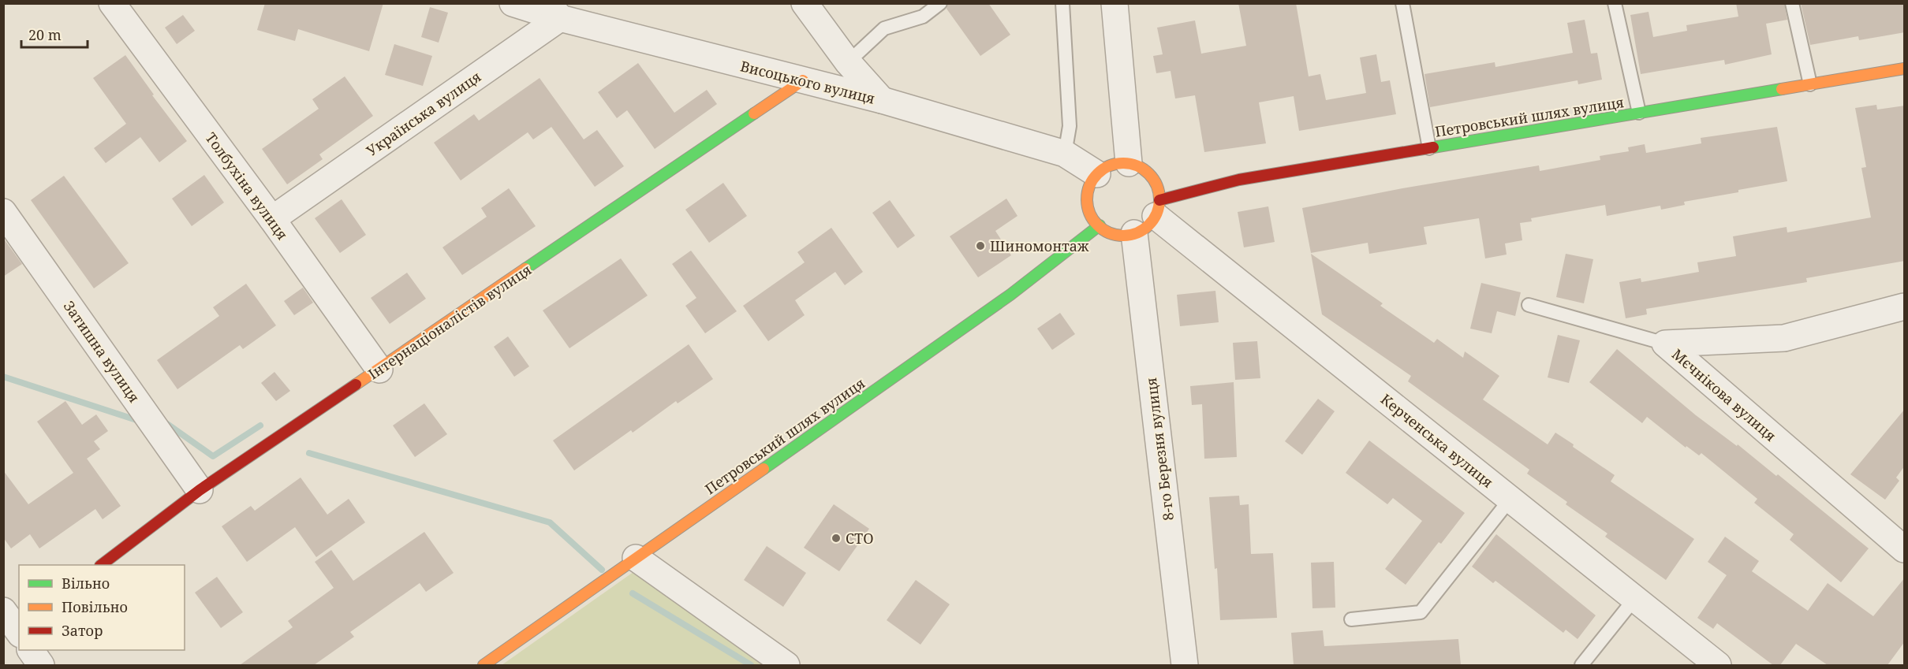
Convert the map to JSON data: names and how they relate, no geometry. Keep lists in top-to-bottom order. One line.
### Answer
{"streets":{"street":["Висоцького вулиця","Українська вулиця","Петровський шлях вулиця","Толбухіна вулиця","Інтернаціоналістів вулиця","Затишна вулиця","Мєчнікова вулиця","Керченська вулиця","8-го Березня вулиця"]},"crossings":[["Висоцького вулиця","Українська вулиця"],["Висоцького вулиця","Петровський шлях вулиця"],["Висоцького вулиця","Інтернаціоналістів вулиця"],["Висоцького вулиця","Керченська вулиця"],["Висоцького вулиця","8-го Березня вулиця"],["Українська вулиця","Толбухіна вулиця"],["Петровський шлях вулиця","Керченська вулиця"],["Петровський шлях вулиця","8-го Березня вулиця"],["Толбухіна вулиця","Інтернаціоналістів вулиця"],["Інтернаціоналістів вулиця","Затишна вулиця"],["Керченська вулиця","8-го Березня вулиця"]],"places":["Шиномонтаж","СТО"],"legend":["Вільно","Повільно","Затор"],"scale_bar":"20 m"}
